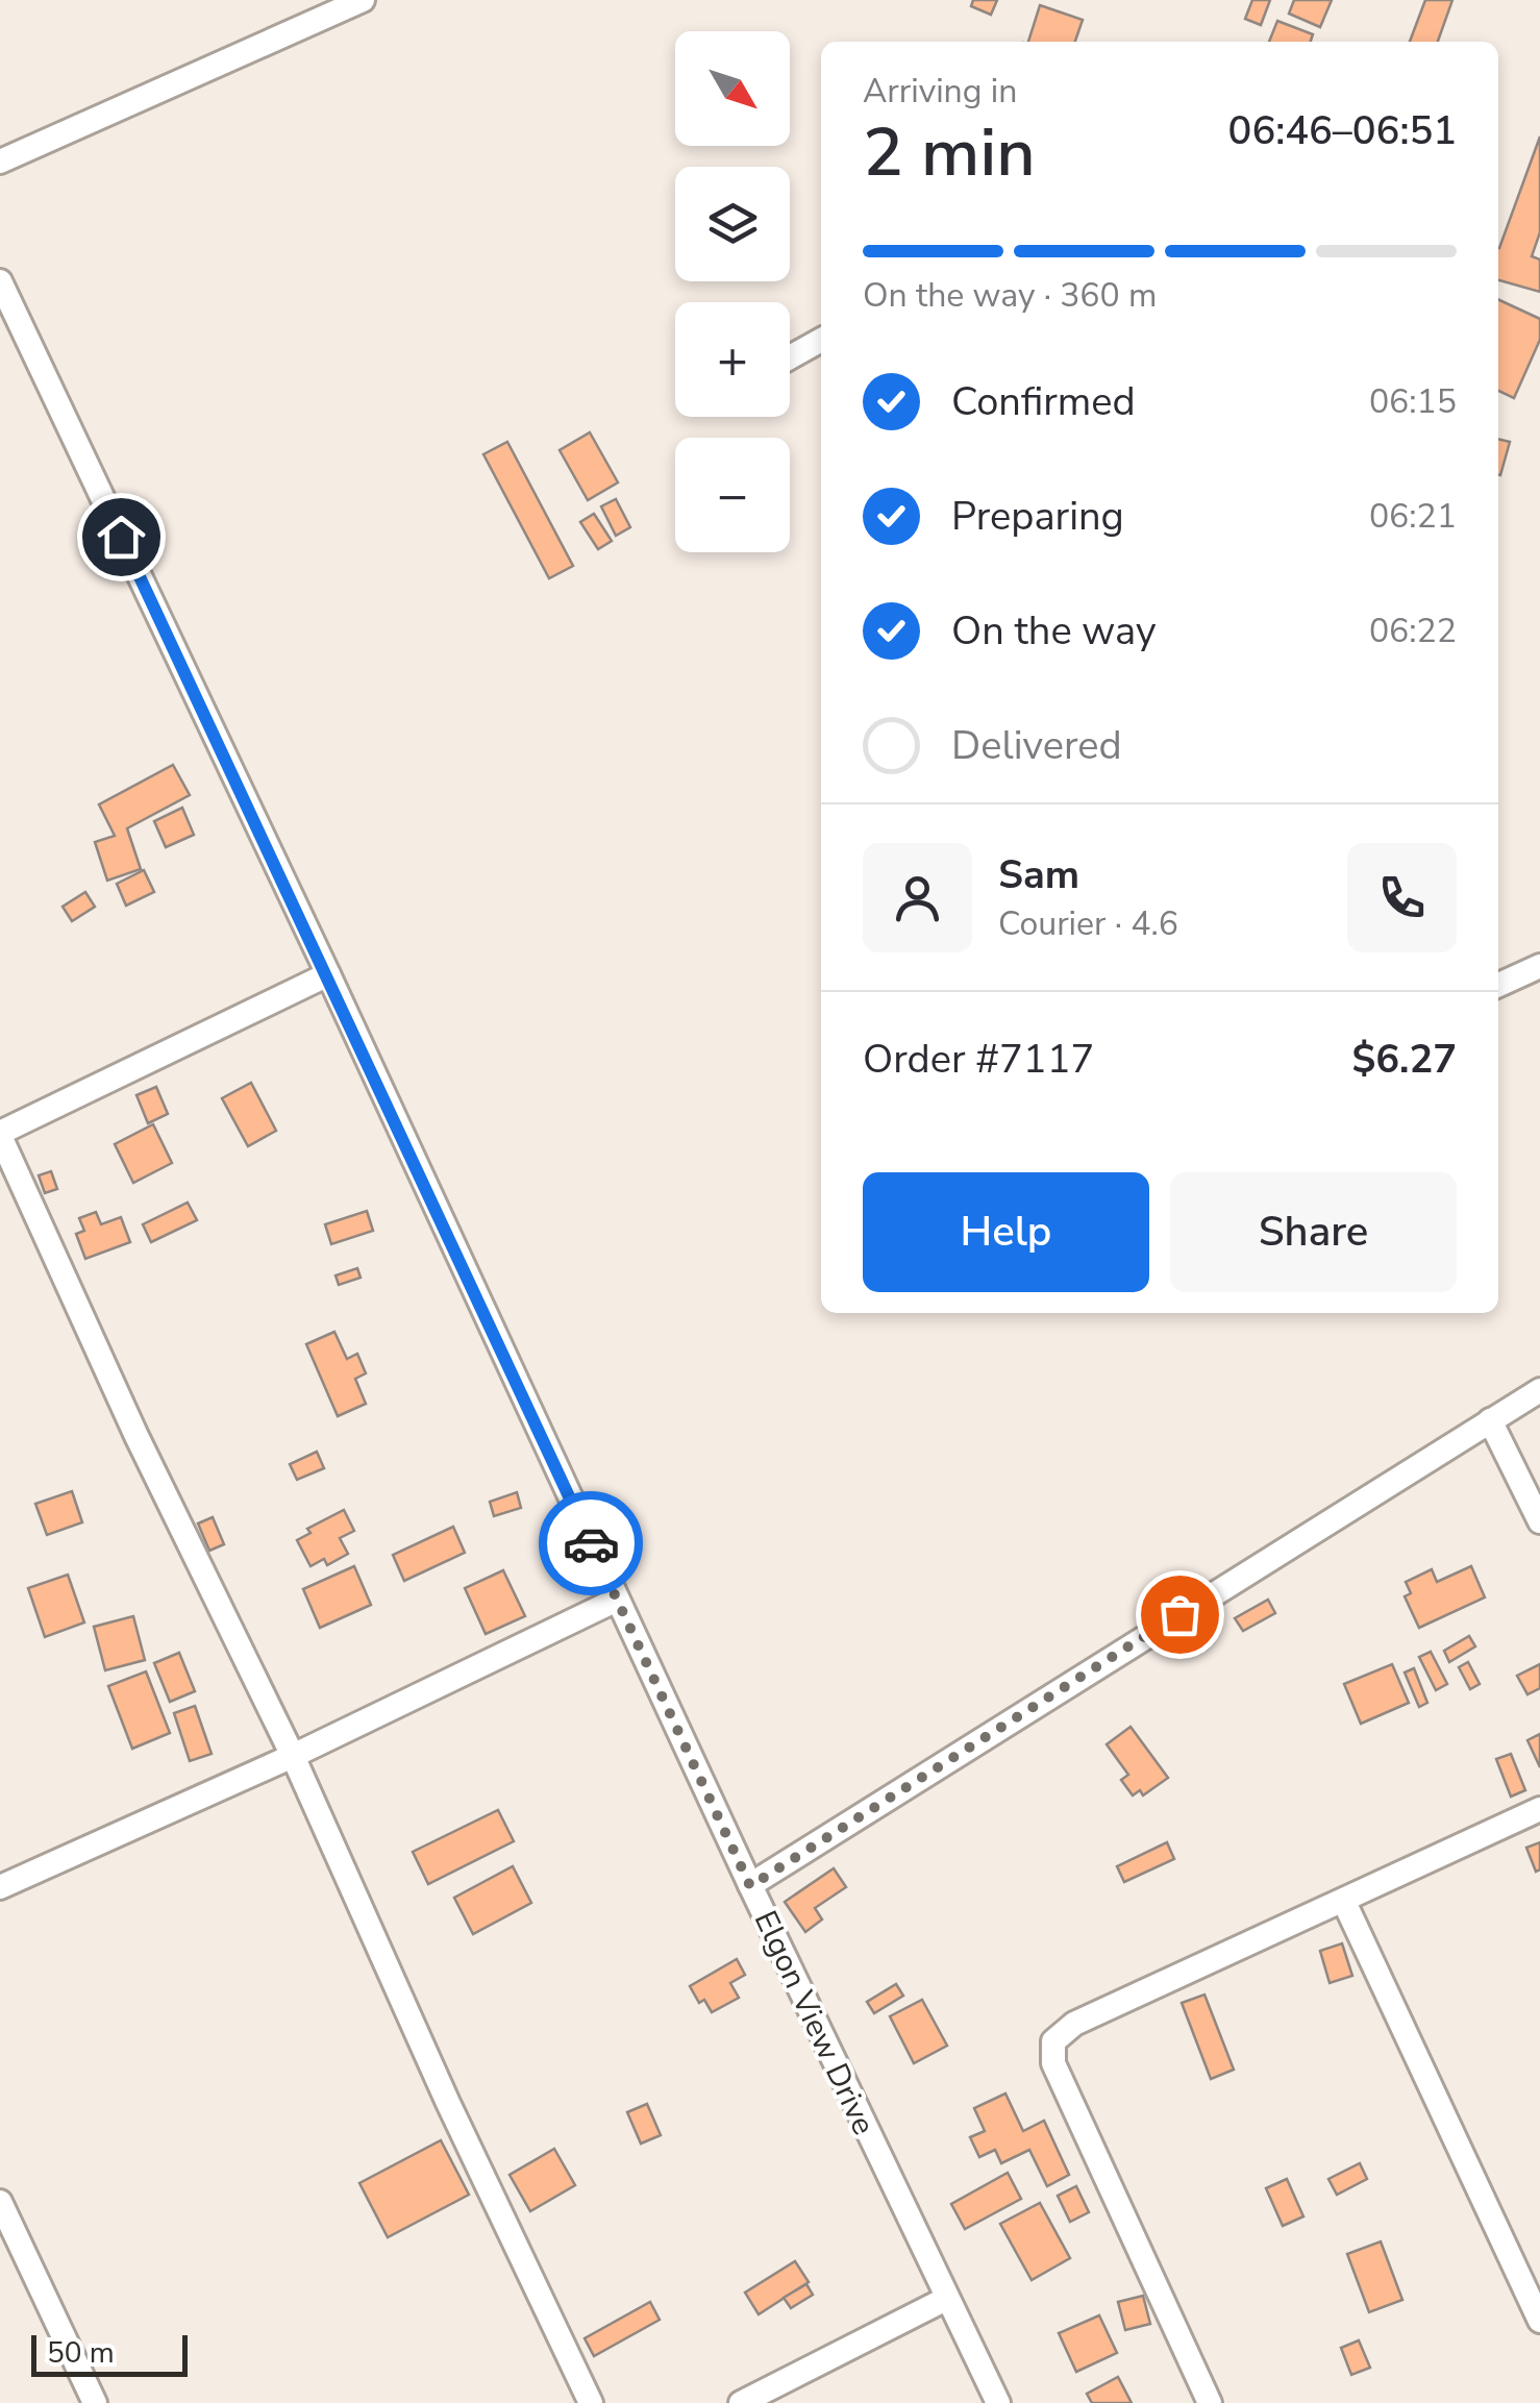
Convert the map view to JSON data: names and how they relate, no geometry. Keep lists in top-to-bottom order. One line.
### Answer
{"streets":{"street":["Elgon View Drive"]},"scale_bar":"50 m","north":"bottom right","page":{"map_buttons":["+","−"],"heading":["2 min","Arriving in","06:46–06:51"],"panel":["Sam","Courier · 4.6","Order #7117","$6.27"],"bar":"On the way · 360 m","list":[["Confirmed","06:15"],["Preparing","06:21"],["On the way","06:22"],"Delivered"],"buttons":["Help","Share"],"scale":"50 m"}}
